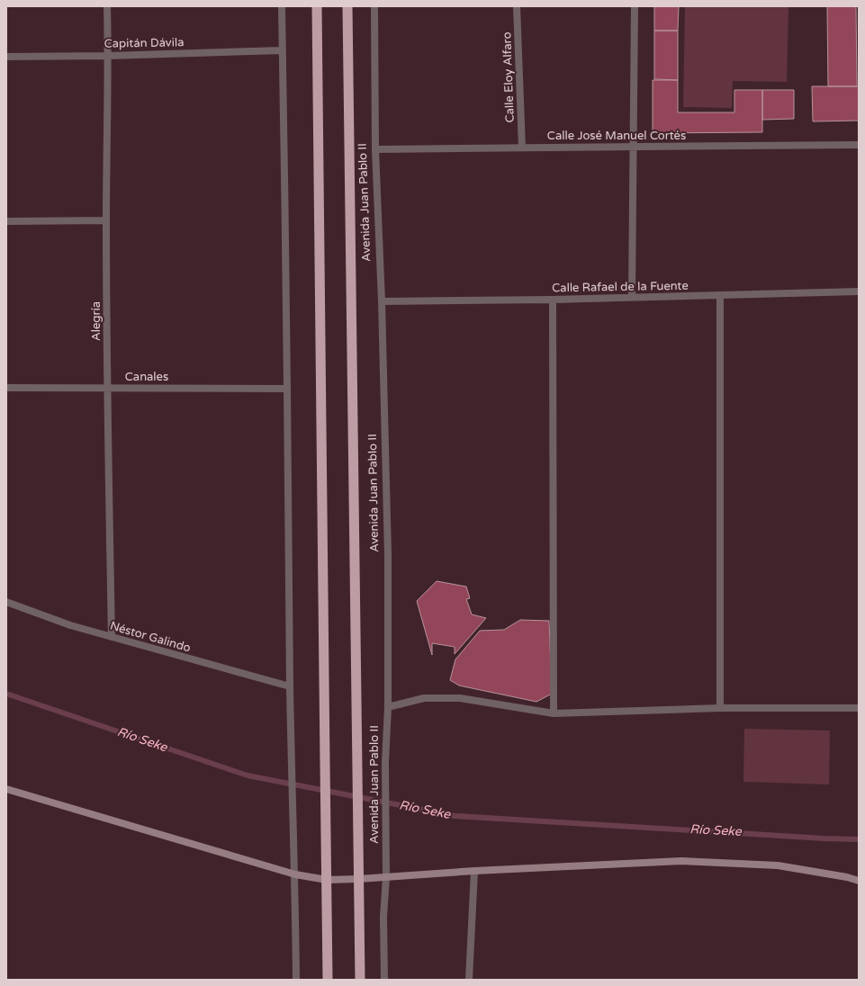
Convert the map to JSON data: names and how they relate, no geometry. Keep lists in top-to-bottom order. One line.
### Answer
{"streets":{"highway":["Avenida Juan Pablo II"],"street":["Capitán Dávila","Calle Eloy Alfaro","Calle José Manuel Cortés","Calle Rafael de la Fuente","Alegría","Canales","Néstor Galindo"]},"crossings":[["Capitán Dávila","Alegría"],["Calle Eloy Alfaro","Calle José Manuel Cortés"],["Calle José Manuel Cortés","Avenida Juan Pablo II"],["Avenida Juan Pablo II","Calle Rafael de la Fuente"],["Alegría","Canales"],["Alegría","Néstor Galindo"]],"water":["Río Seke"]}
